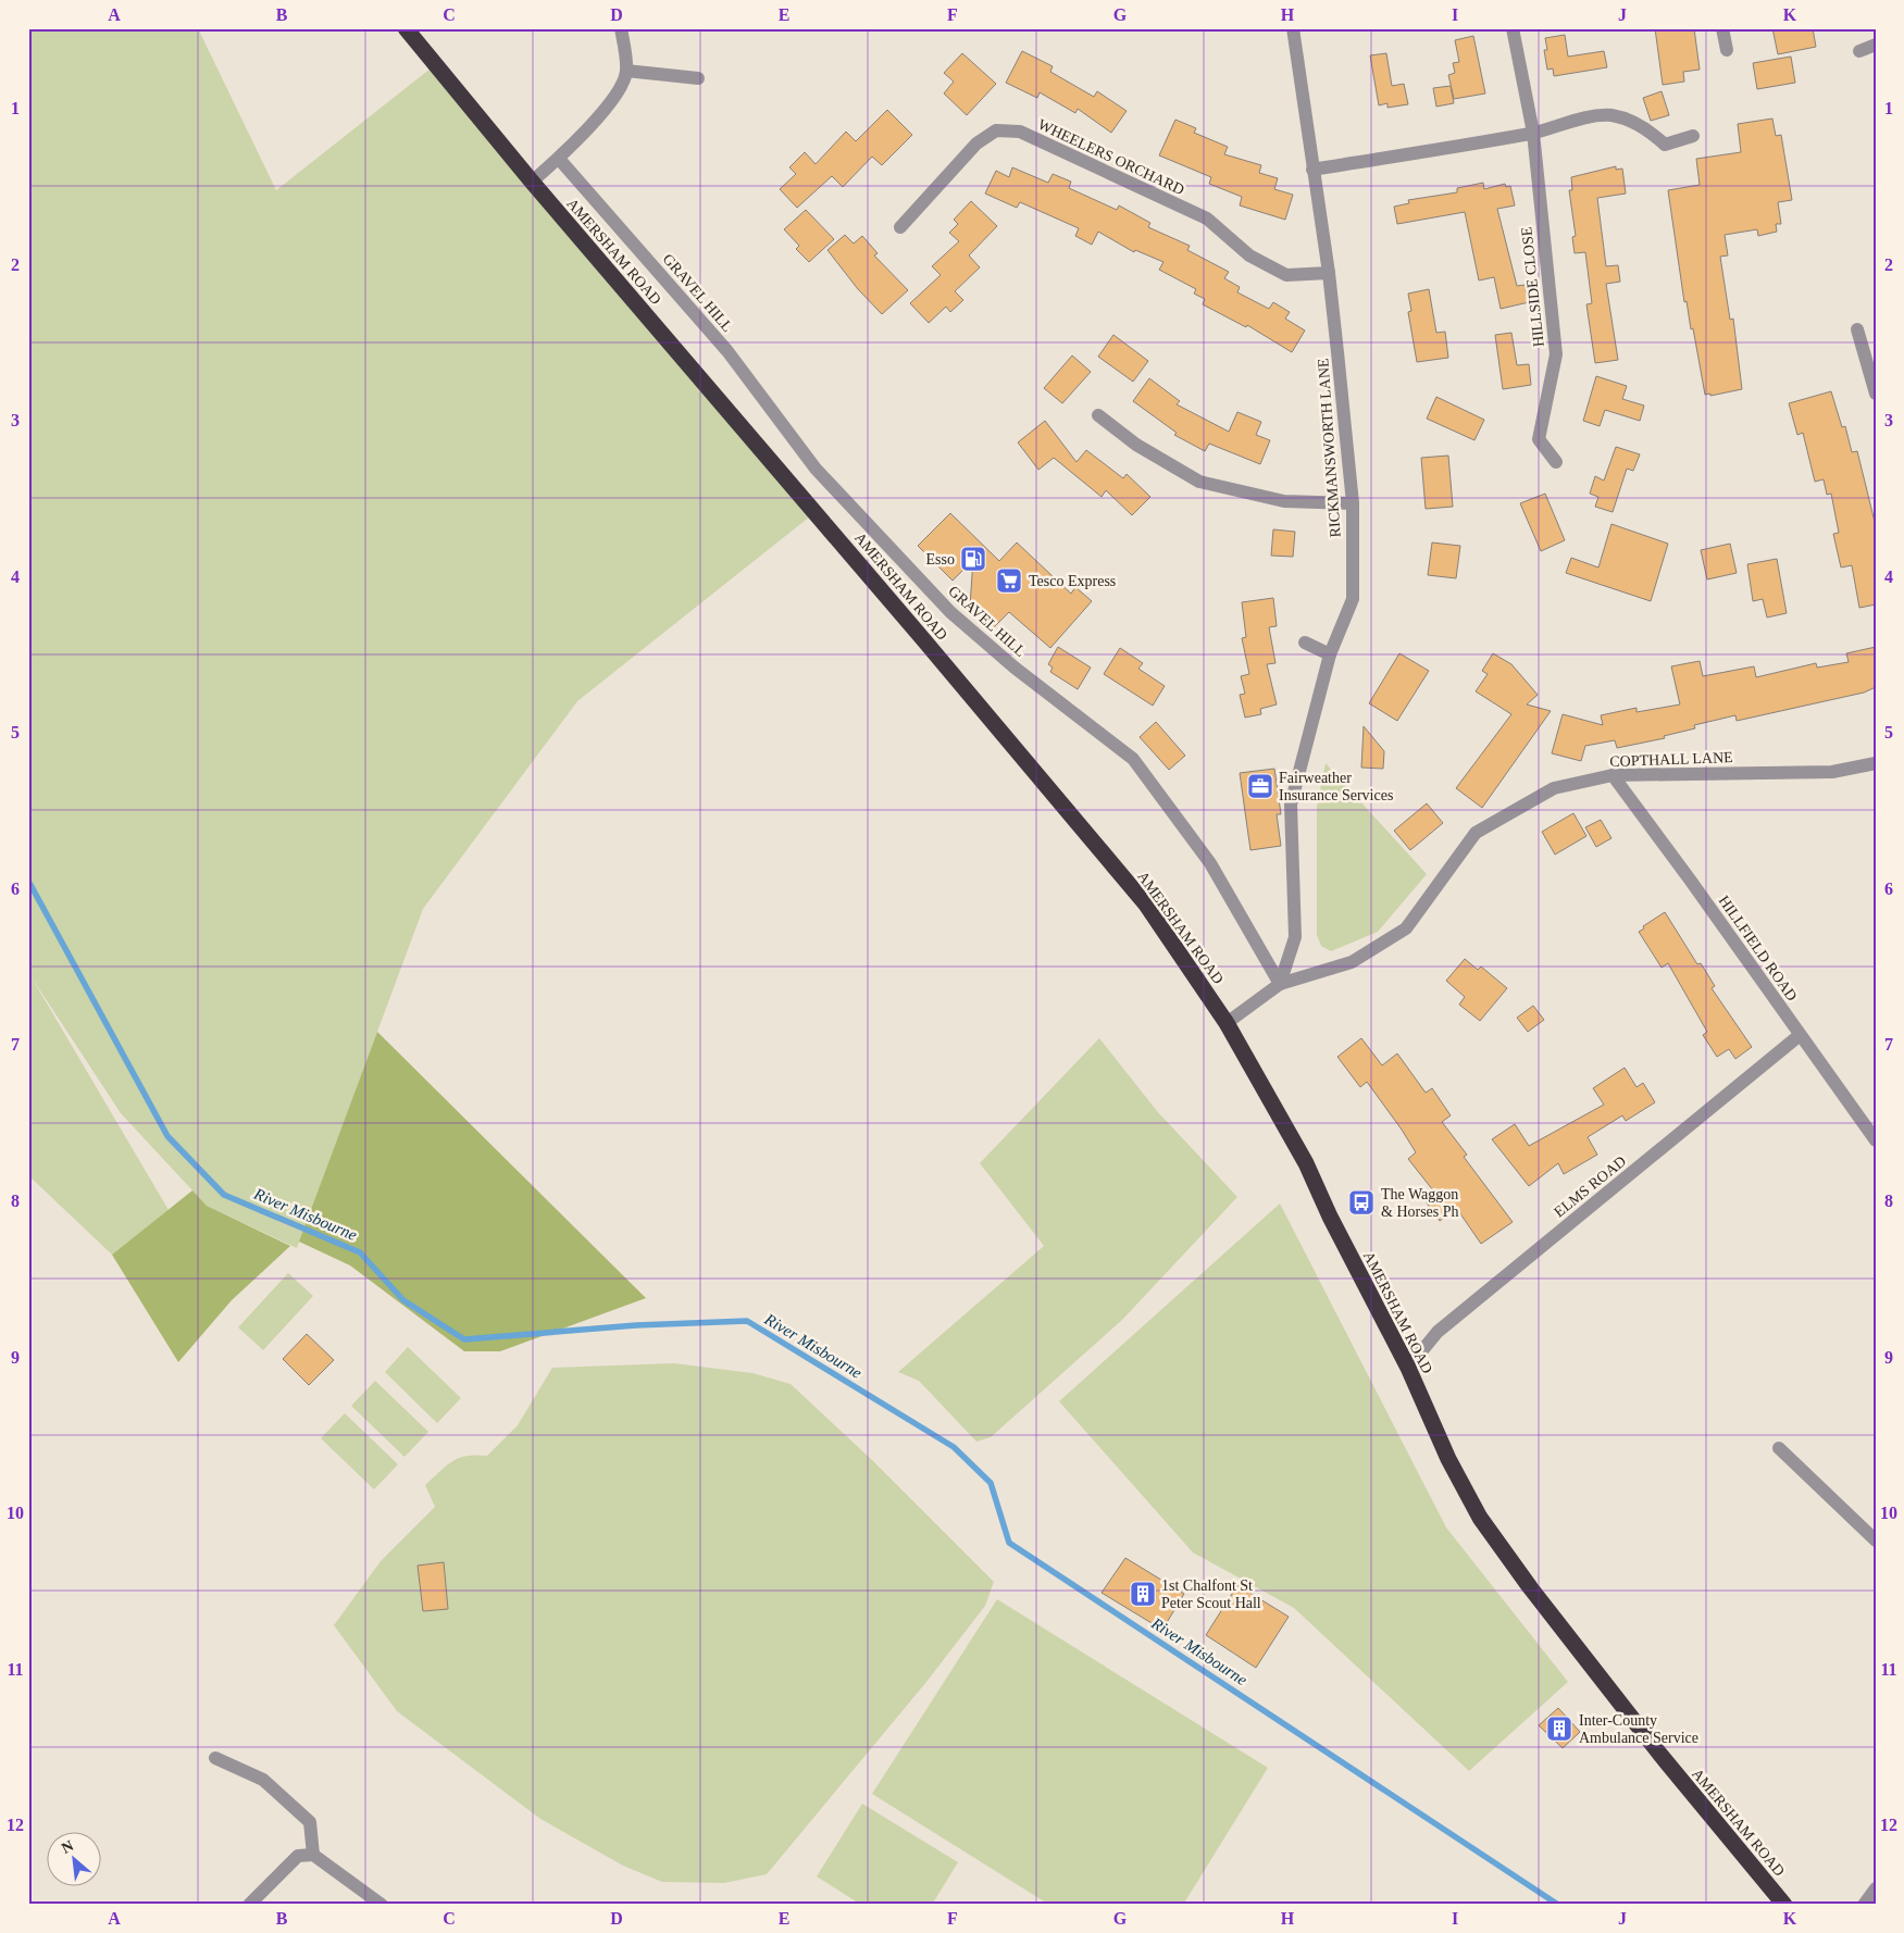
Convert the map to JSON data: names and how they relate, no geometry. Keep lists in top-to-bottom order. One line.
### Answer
{"streets":{"highway":["AMERSHAM ROAD"],"street":["WHEELERS ORCHARD","HILLSIDE CLOSE","GRAVEL HILL","RICKMANSWORTH LANE","COPTHALL LANE","HILLFIELD ROAD","ELMS ROAD"]},"crossings":[["WHEELERS ORCHARD","RICKMANSWORTH LANE"],["AMERSHAM ROAD","ELMS ROAD"],["GRAVEL HILL","RICKMANSWORTH LANE"],["GRAVEL HILL","COPTHALL LANE"],["RICKMANSWORTH LANE","COPTHALL LANE"],["COPTHALL LANE","HILLFIELD ROAD"],["HILLFIELD ROAD","ELMS ROAD"]],"water":["River Misbourne"],"places":{"fuel station":["Esso"],"supermarket":["Tesco Express"],"office":["Fairweather Insurance Services"],"bus stop":["The Waggon & Horses Ph"],"building":["1st Chalfont St Peter Scout Hall","Inter-County Ambulance Service"]},"north":"top left","grid":{"columns":["A","B","C","D","E","F","G","H","I","J","K"],"rows":["1","2","3","4","5","6","7","8","9","10","11","12"]}}
